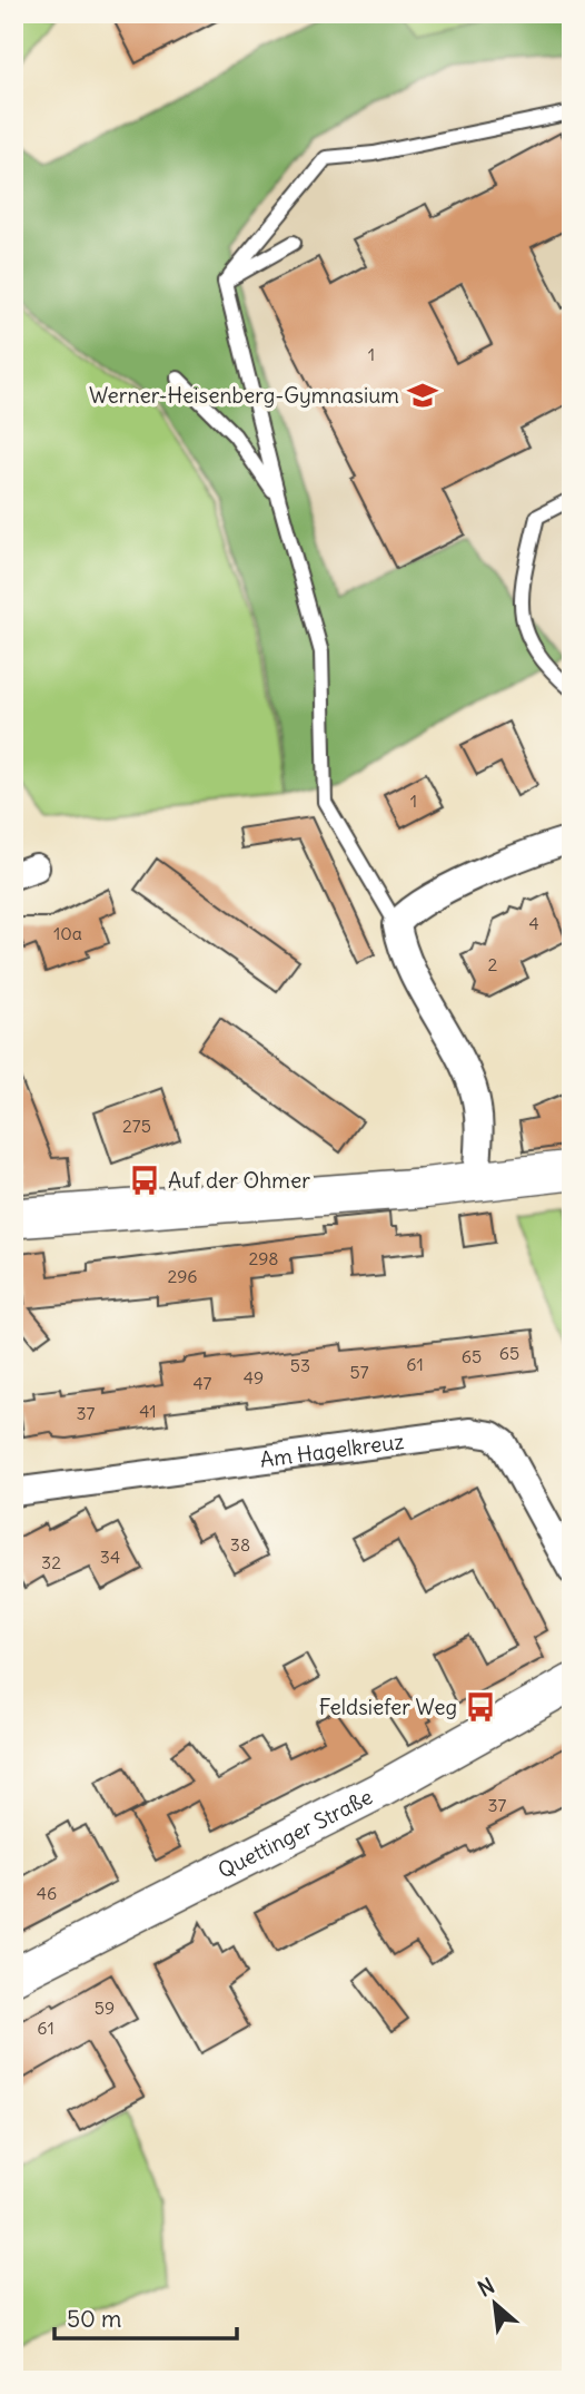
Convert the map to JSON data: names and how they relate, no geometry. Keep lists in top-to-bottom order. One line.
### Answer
{"streets":{"street":["Am Hagelkreuz","Quettinger Straße"]},"places":{"school or university":["Werner-Heisenberg-Gymnasium"],"bus stop":["Auf der Ohmer","Feldsiefer Weg"]},"house_numbers":["1","1","4","10a","2","275","298","296","65","65","61","53","57","49","47","41","37","38","34","32","37","46","59","61"],"scale_bar":"50 m","north":"top left"}
